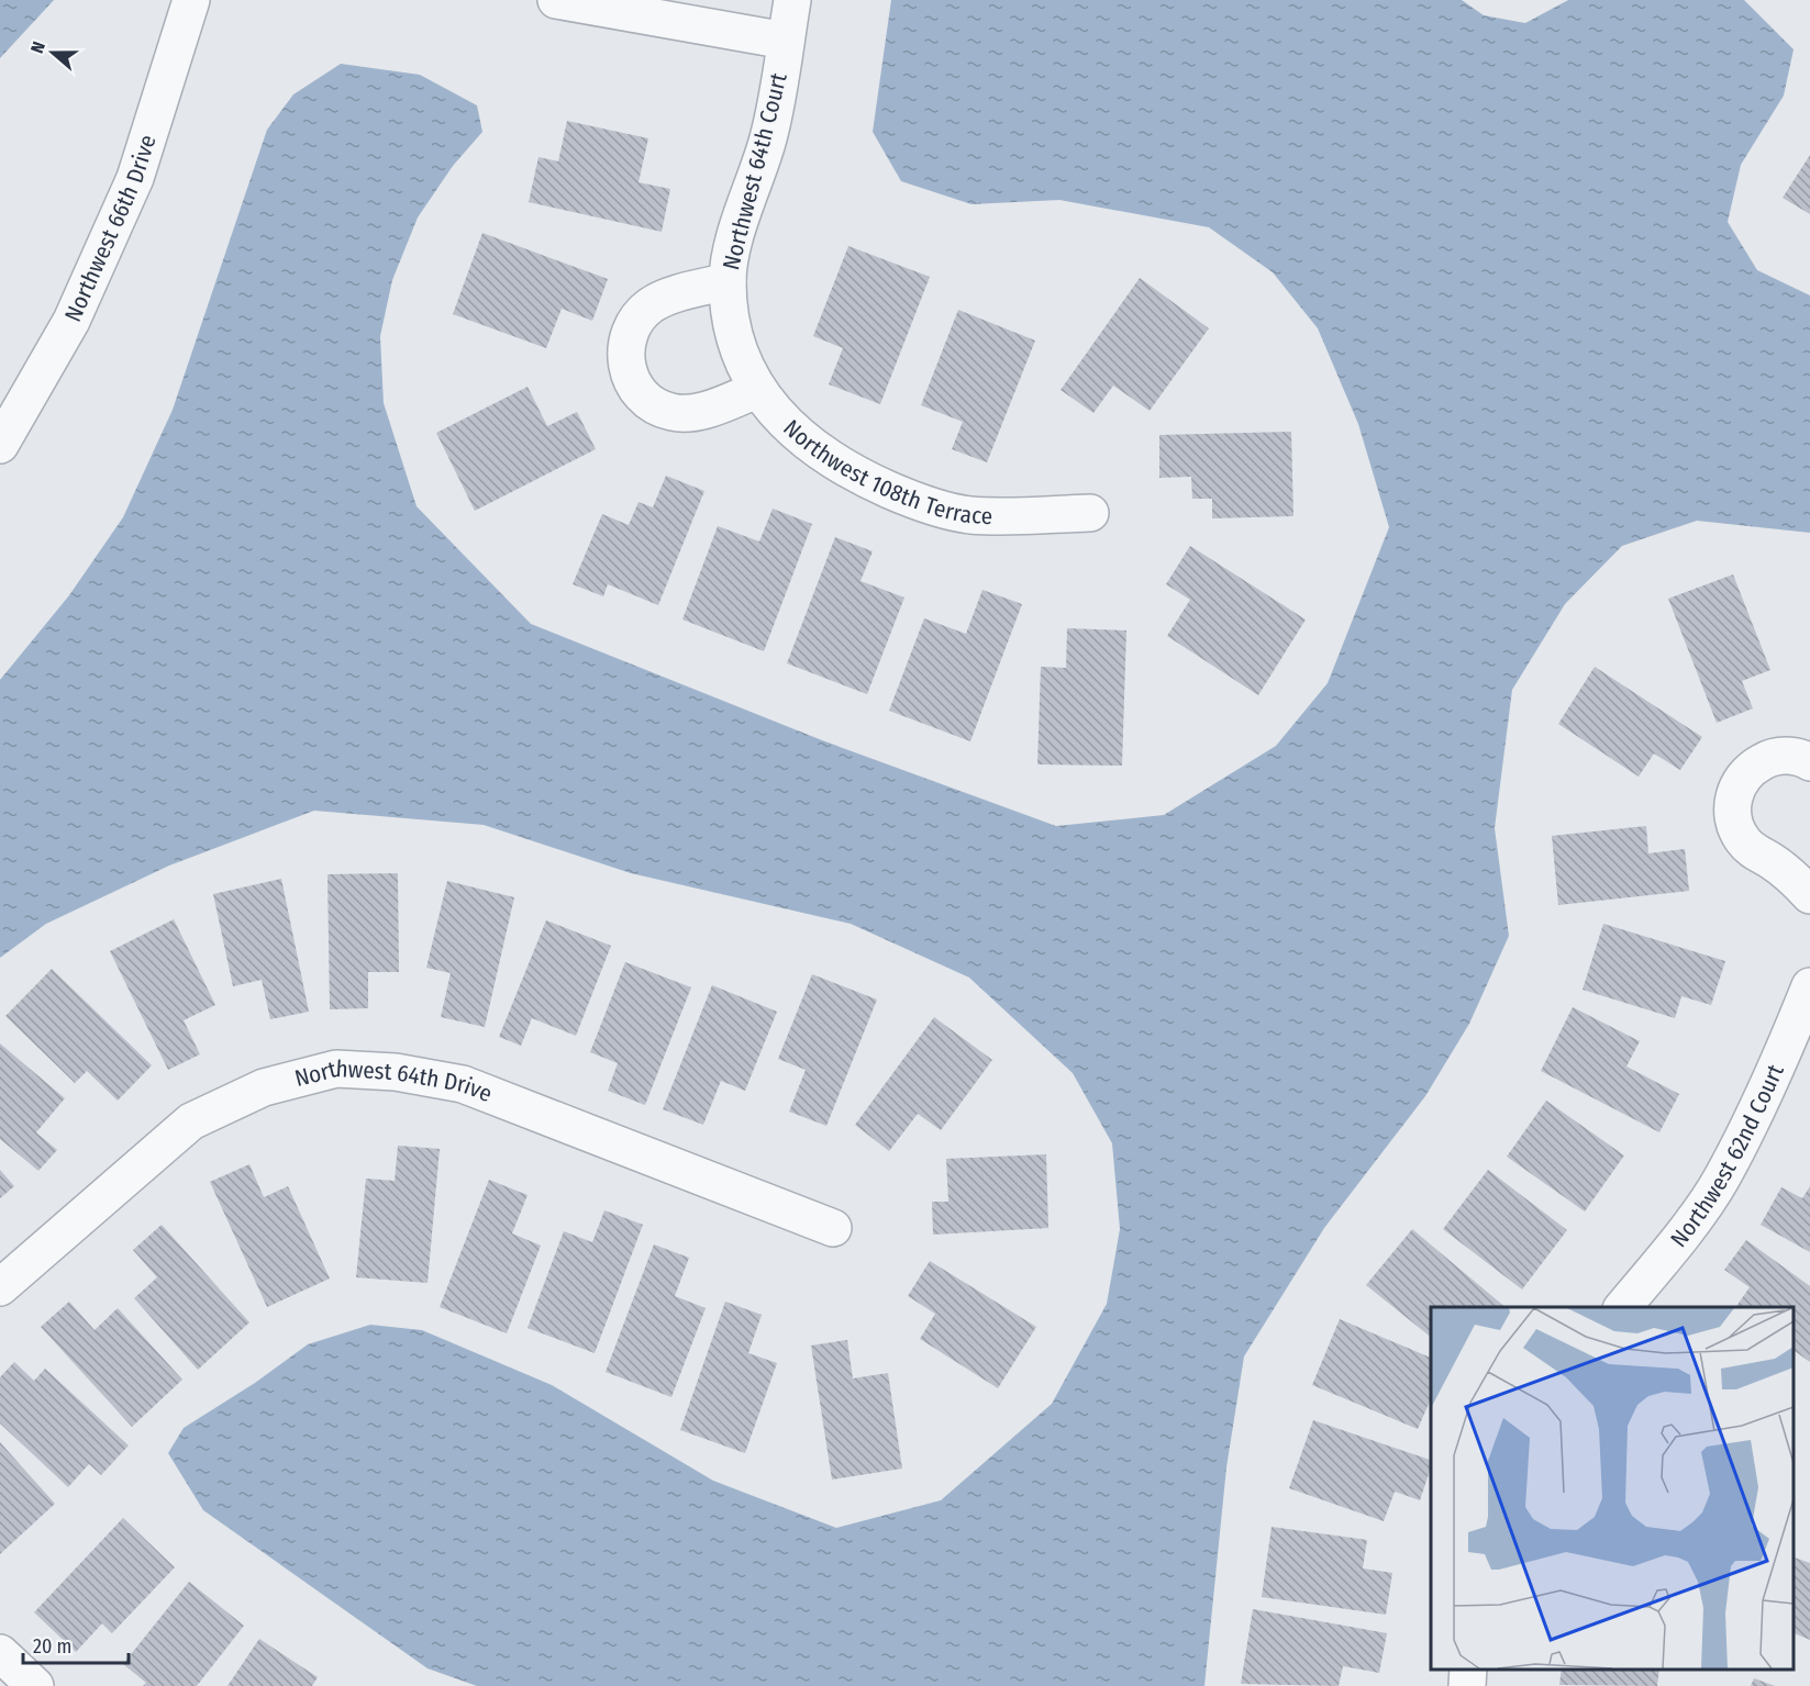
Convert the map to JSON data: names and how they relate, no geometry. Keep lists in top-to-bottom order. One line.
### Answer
{"streets":{"street":["Northwest 64th Court","Northwest 66th Drive","Northwest 108th Terrace","Northwest 64th Drive","Northwest 62nd Court"]},"crossings":[["Northwest 64th Court","Northwest 108th Terrace"]],"scale_bar":"20 m","north":"left"}
